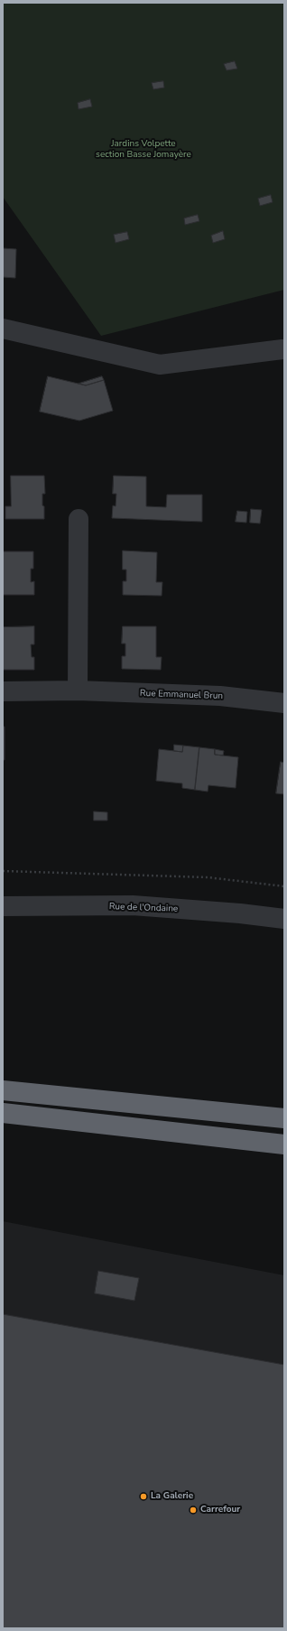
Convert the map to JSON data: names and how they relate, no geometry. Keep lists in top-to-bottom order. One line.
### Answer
{"streets":{"street":["Rue Emmanuel Brun","Rue de l'Ondaine"]},"parks":["Jardins Volpette section Basse Jomayère"],"places":["La Galerie","Carrefour"]}
